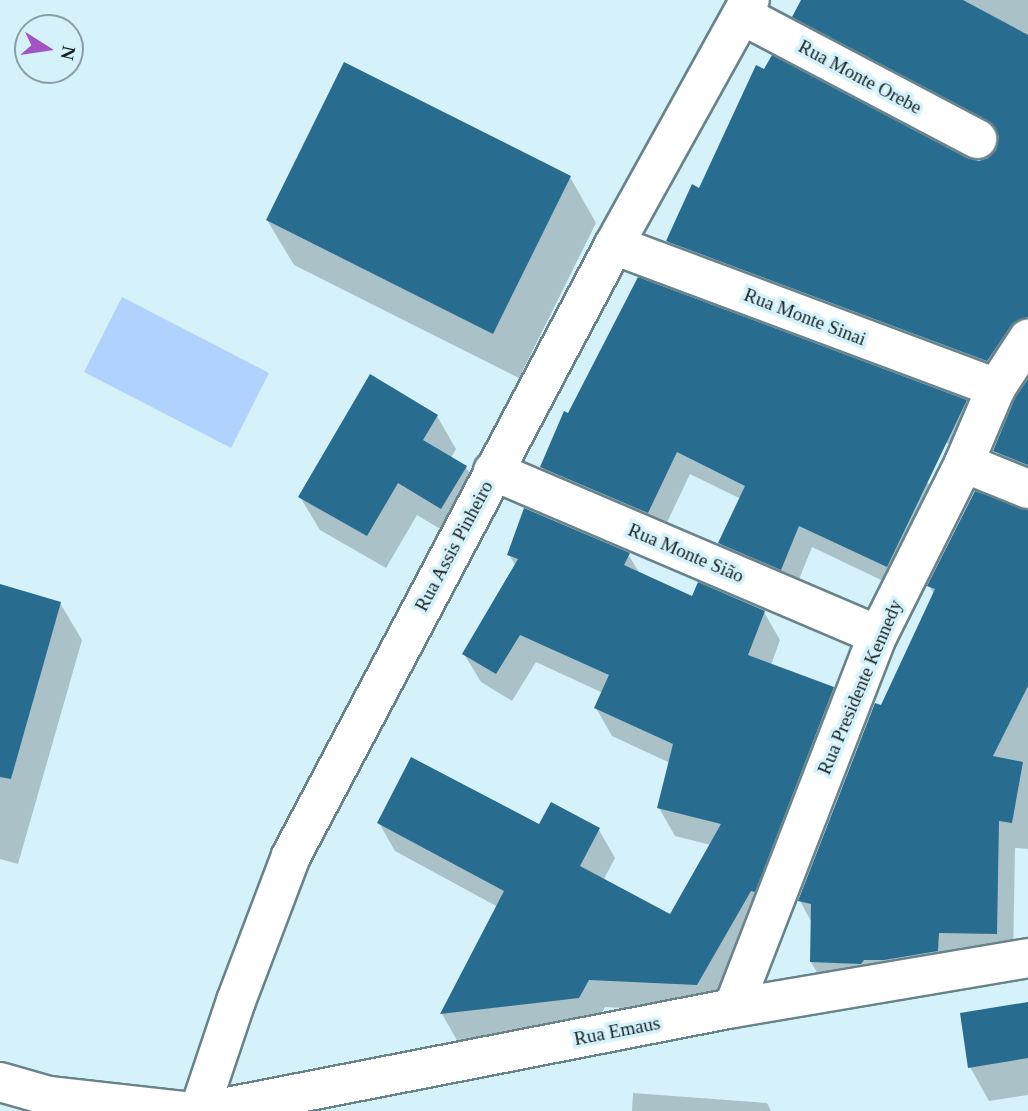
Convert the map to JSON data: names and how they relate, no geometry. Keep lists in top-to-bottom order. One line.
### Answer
{"streets":{"street":["Rua Monte Orebe","Rua Monte Sinai","Rua Assis Pinheiro","Rua Monte Sião","Rua Presidente Kennedy","Rua Emaus"]},"crossings":[["Rua Monte Orebe","Rua Assis Pinheiro"],["Rua Monte Sinai","Rua Assis Pinheiro"],["Rua Monte Sinai","Rua Presidente Kennedy"],["Rua Assis Pinheiro","Rua Monte Sião"],["Rua Monte Sião","Rua Presidente Kennedy"],["Rua Presidente Kennedy","Rua Emaus"]],"north":"right"}
